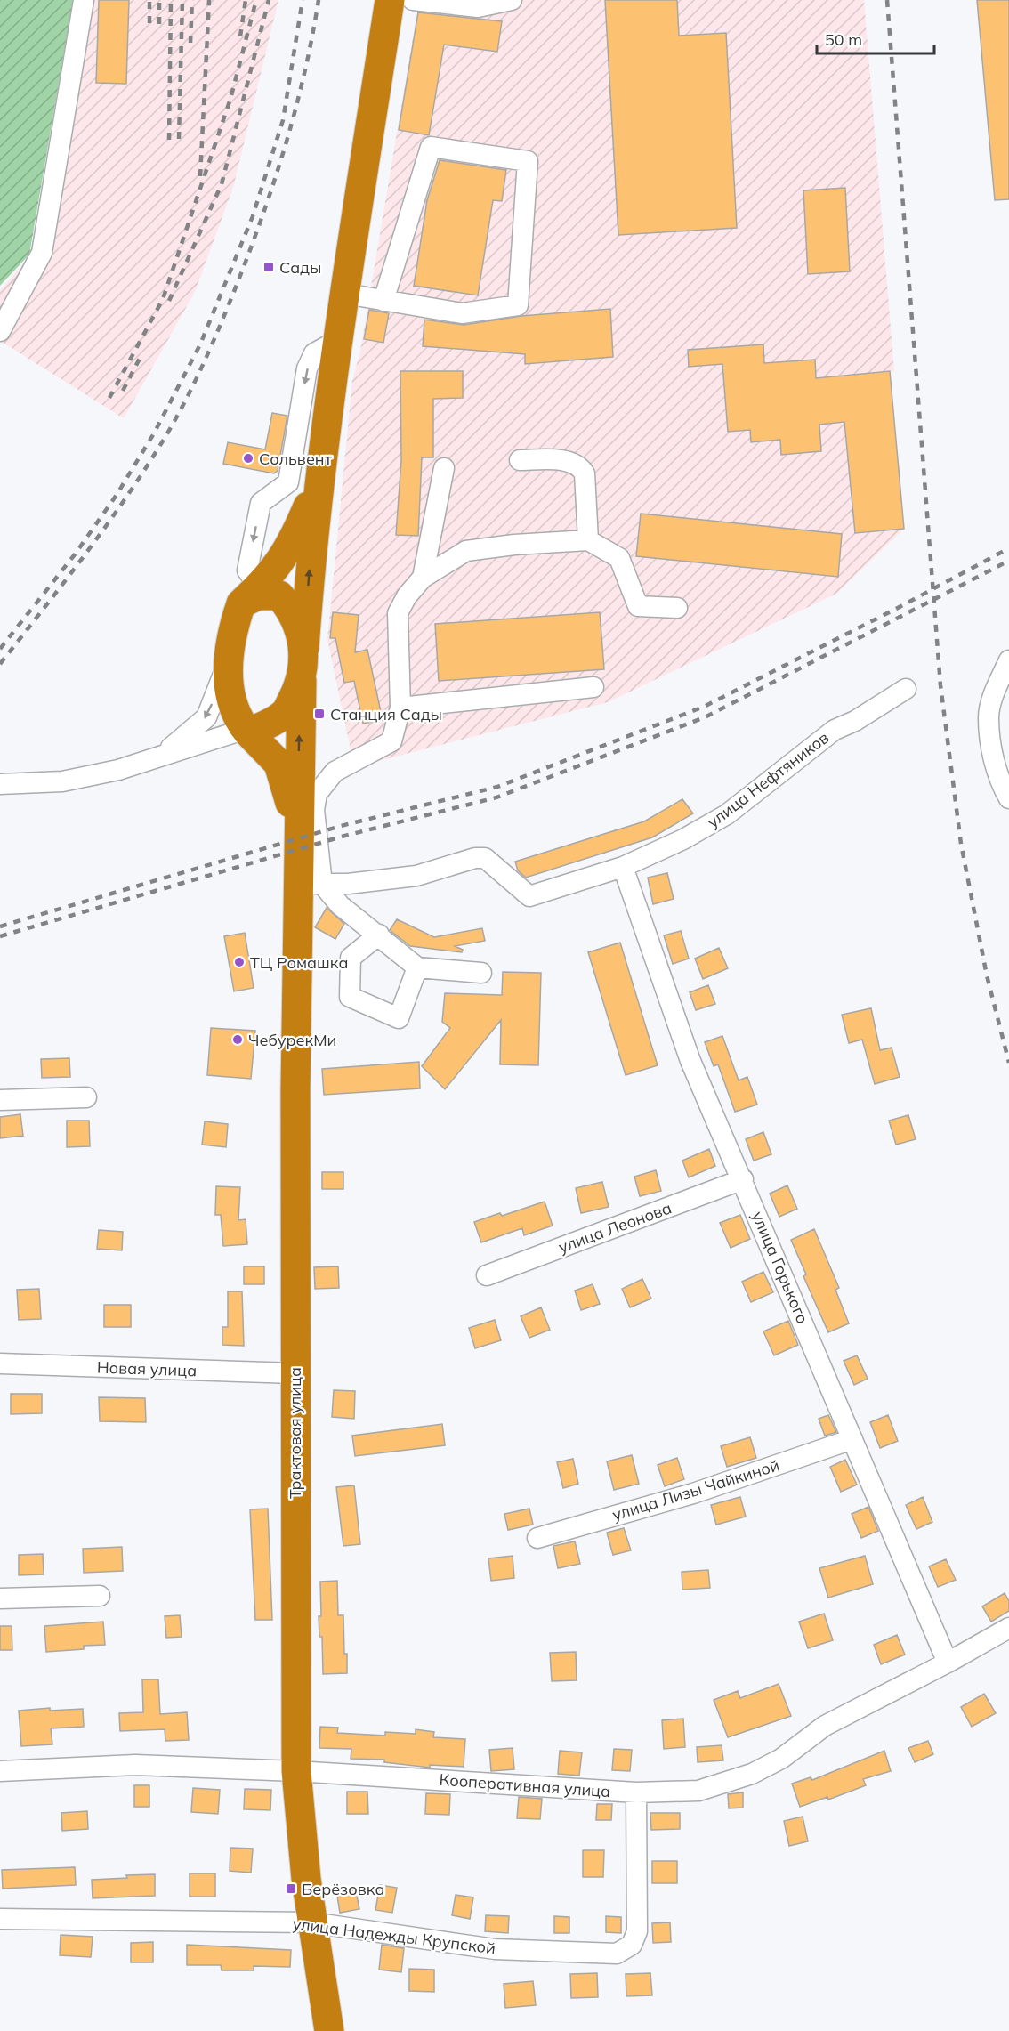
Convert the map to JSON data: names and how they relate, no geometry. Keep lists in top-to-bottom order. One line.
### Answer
{"streets":{"highway":["Трактовая улица"],"street":["улица Нефтяников","улица Леонова","улица Горького","Новая улица","улица Лизы Чайкиной","Кооперативная улица","улица Надежды Крупской"]},"crossings":[["улица Нефтяников","улица Горького"],["улица Нефтяников","Трактовая улица"],["улица Леонова","улица Горького"],["улица Горького","улица Лизы Чайкиной"],["улица Горького","Кооперативная улица"],["Новая улица","Трактовая улица"],["Трактовая улица","Кооперативная улица"],["Трактовая улица","улица Надежды Крупской"],["Кооперативная улица","улица Надежды Крупской"]],"places":{"transit":["Сады","Станция Сады","Берёзовка"],"other":["Сольвент","ТЦ Ромашка","ЧебурекМи"]},"scale_bar":"50 m"}
